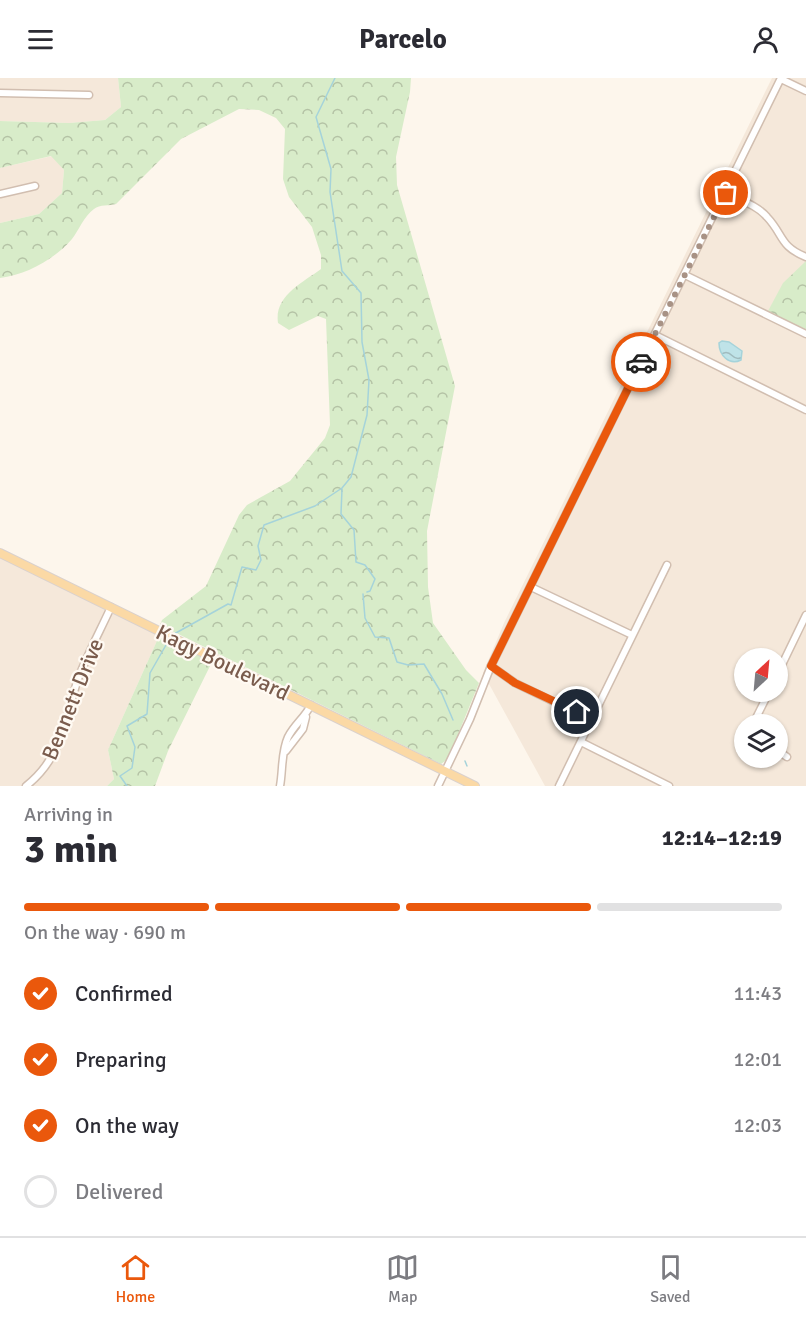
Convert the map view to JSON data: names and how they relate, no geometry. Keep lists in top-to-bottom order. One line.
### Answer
{"streets":{"main road":["Kagy Boulevard"],"street":["Bennett Drive"]},"crossings":[["Kagy Boulevard","Bennett Drive"]],"north":"top right","page":{"header":"Parcelo","heading":["3 min","Arriving in","12:14–12:19"],"bar":"On the way · 690 m","list":[["Confirmed","11:43"],["Preparing","12:01"],["On the way","12:03"],"Delivered"],"tabs":["Home","Map","Saved"]}}
